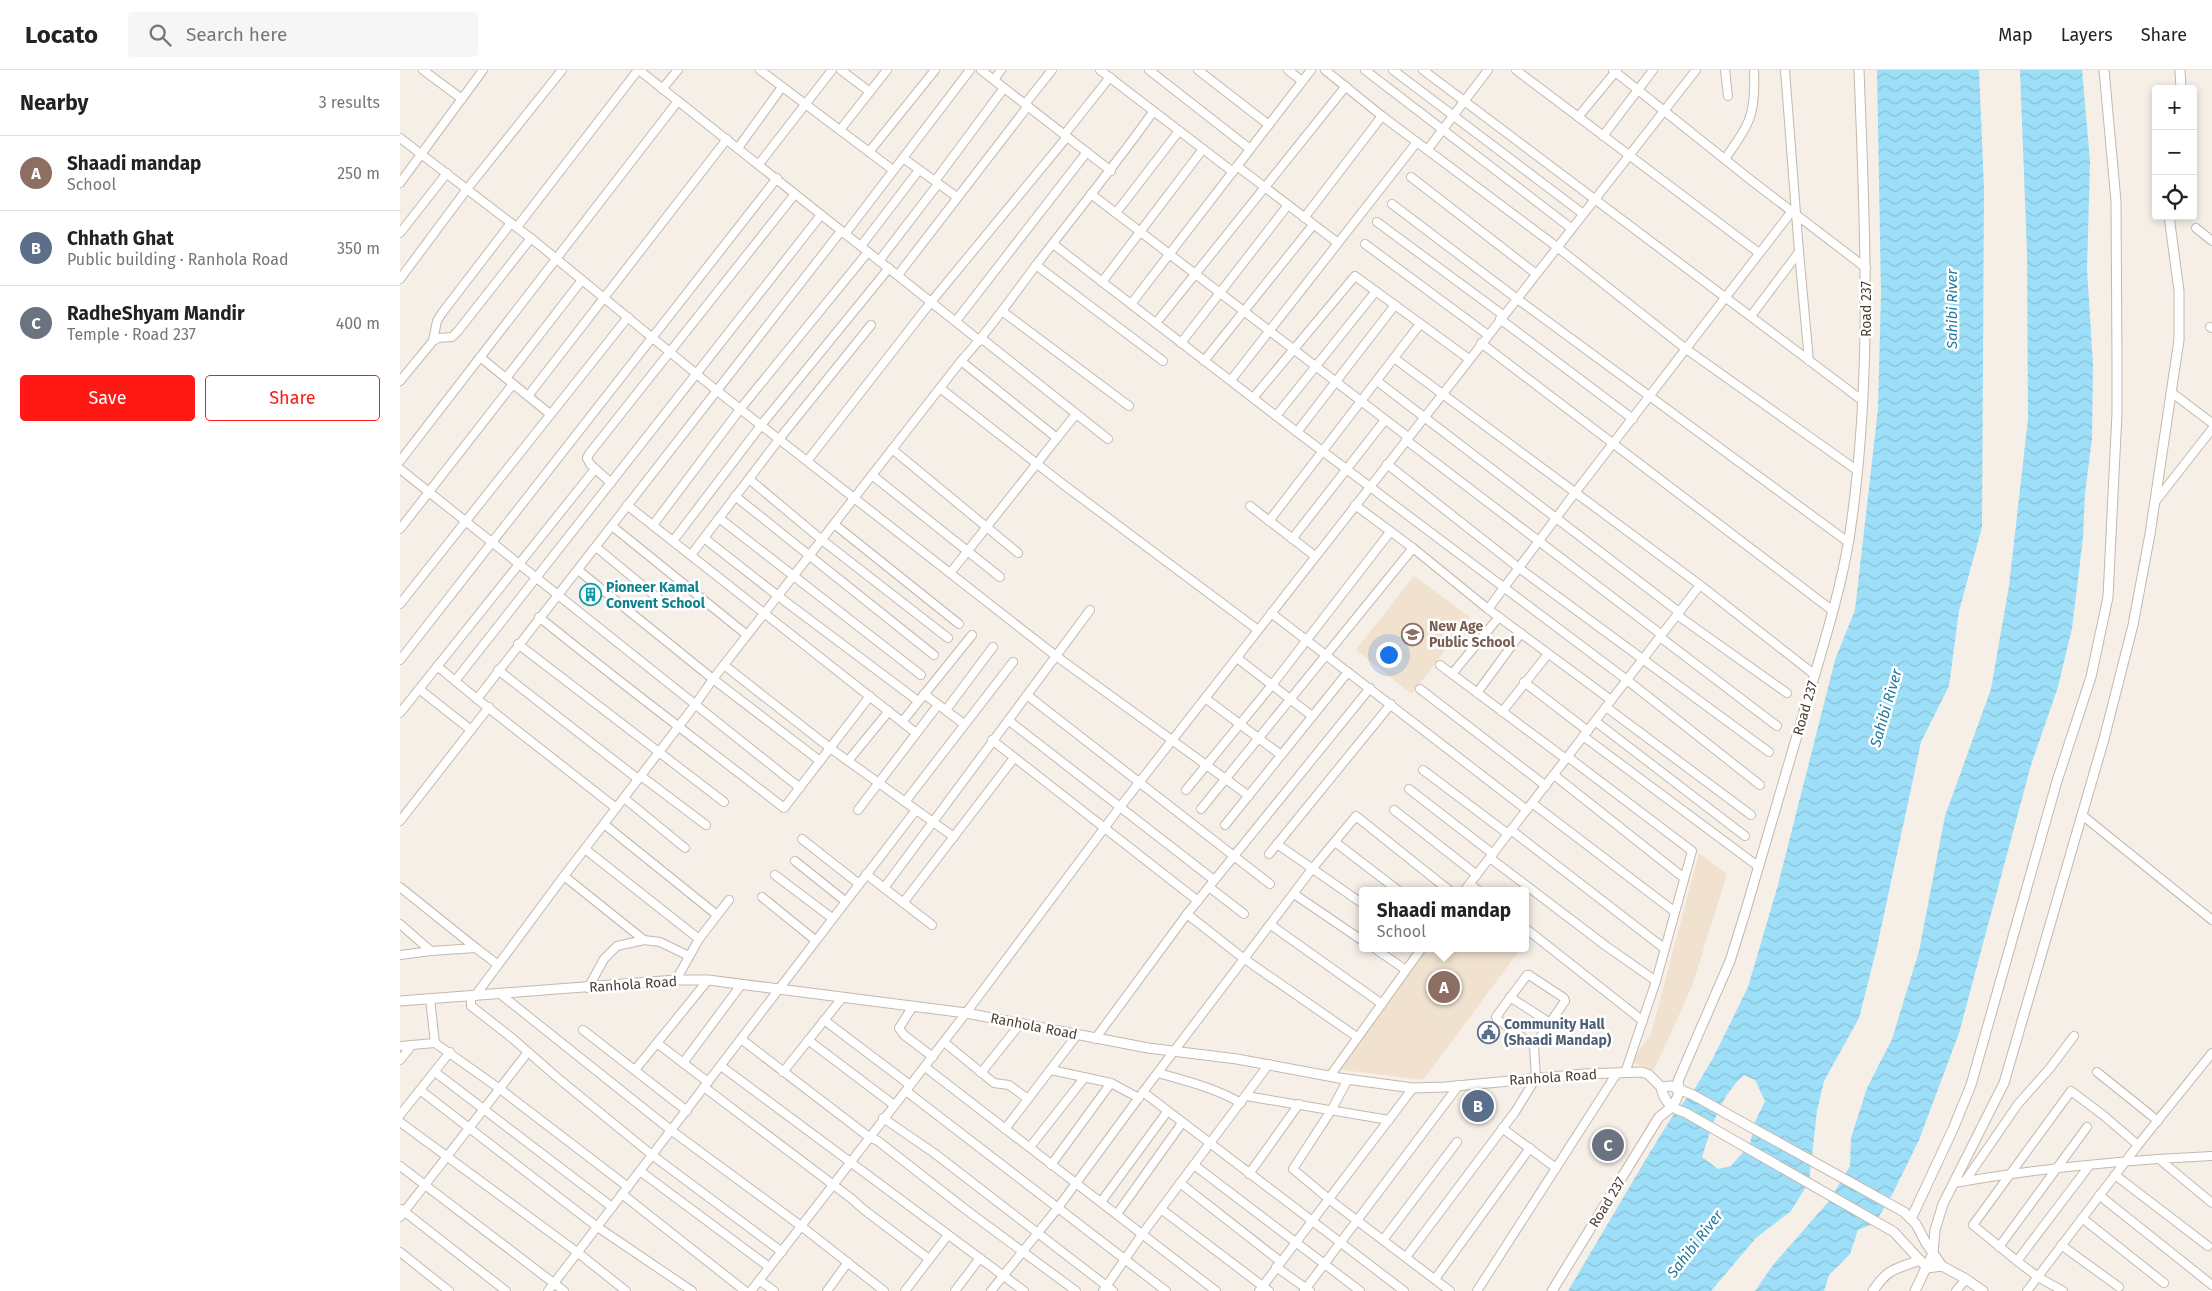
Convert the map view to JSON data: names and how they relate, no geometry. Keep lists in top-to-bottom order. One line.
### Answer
{"streets":{"street":["Road 237","Ranhola Road"]},"crossings":[["Road 237","Ranhola Road"]],"water":["Sahibi River"],"places":{"building":["Pioneer Kamal Convent School"],"school or university":["New Age Public School"],"public building":["Community Hall (Shaadi Mandap)"]},"page":{"header":"Locato","search":"Search here","nav":["Map","Layers","Share"],"heading":["Nearby","3 results"],"map_buttons":["+","−"],"list":[{"mark":"A","name":"Shaadi mandap","note":"School","value":"250 m"},{"mark":"B","name":"Chhath Ghat","note":"Public building · Ranhola Road","value":"350 m"},{"mark":"C","name":"RadheShyam Mandir","note":"Temple · Road 237","value":"400 m"}],"buttons":["Save","Share"],"popup":["Shaadi mandap","School"],"pins":["A","B","C"]}}
